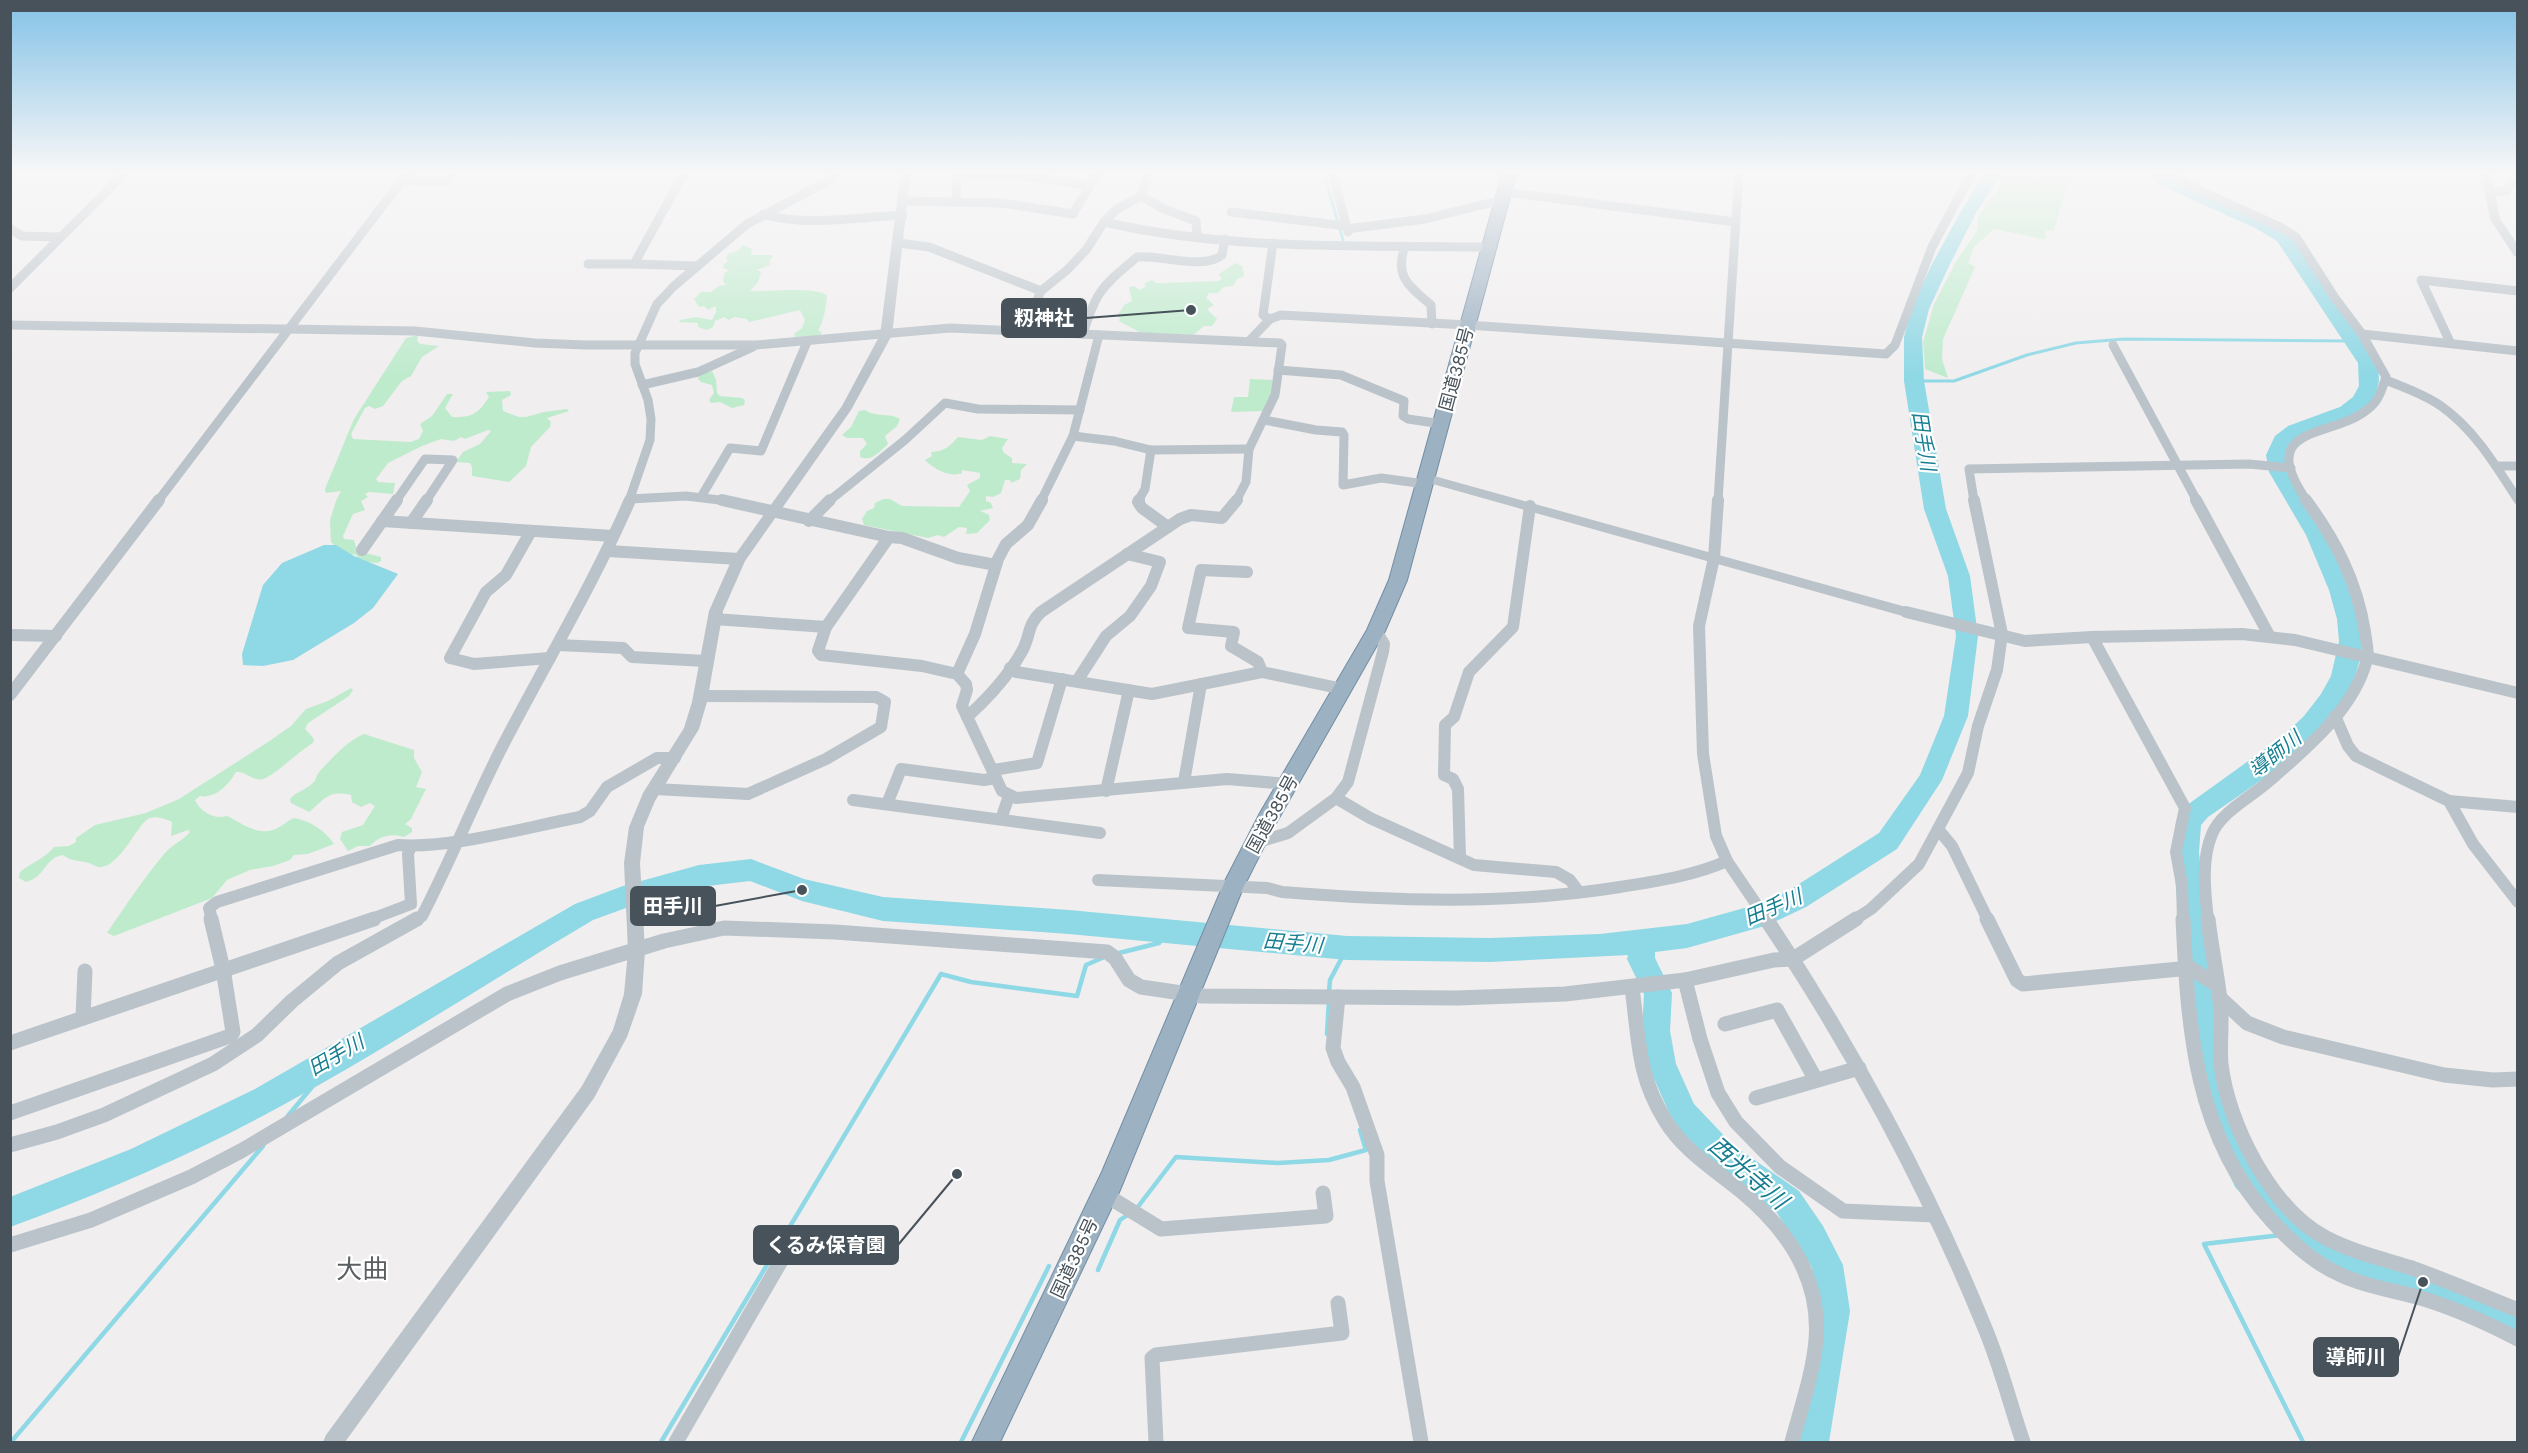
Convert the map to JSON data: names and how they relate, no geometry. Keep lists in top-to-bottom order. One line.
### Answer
{"streets":{"highway":["国道385号"]},"districts":["大曲"],"water":["田手川","導師川","西光寺川"],"places":["籾神社","田手川","くるみ保育園","導師川"]}
